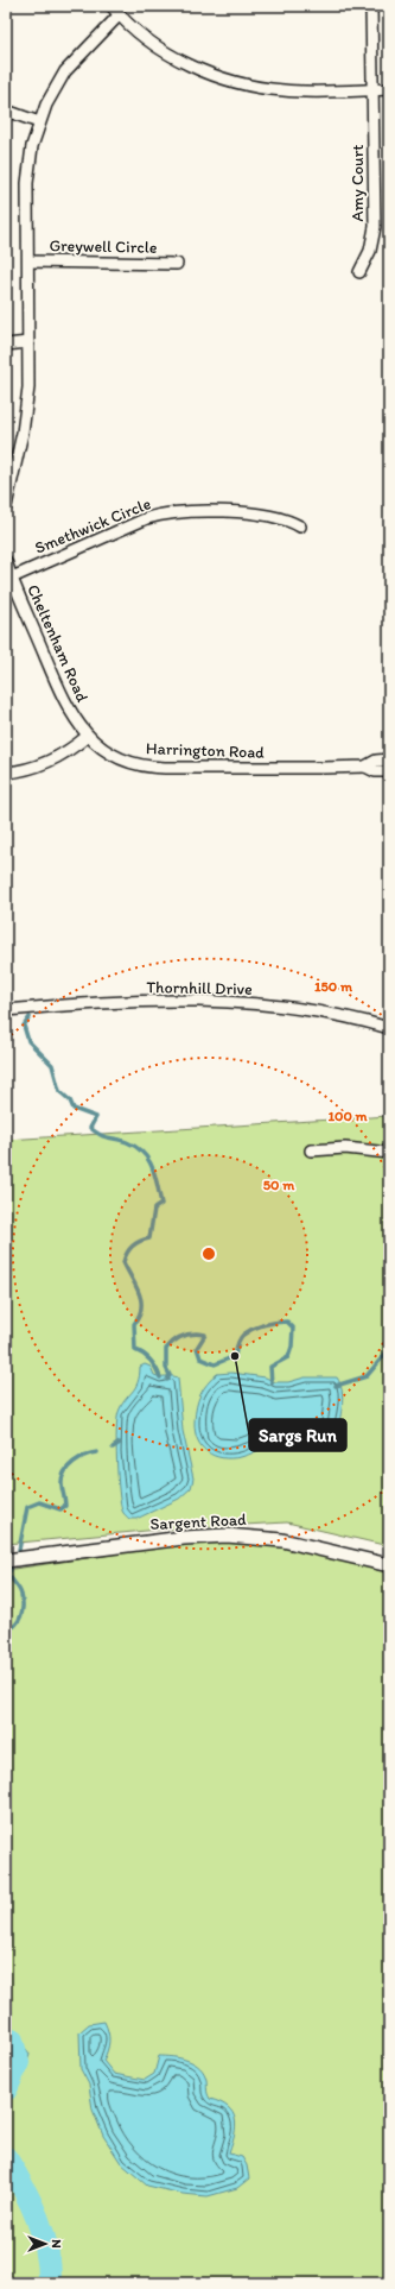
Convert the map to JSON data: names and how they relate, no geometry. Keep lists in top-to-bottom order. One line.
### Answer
{"streets":{"street":["Amy Court","Greywell Circle","Smethwick Circle","Cheltenham Road","Harrington Road","Thornhill Drive","Sargent Road"]},"crossings":[["Smethwick Circle","Cheltenham Road"],["Cheltenham Road","Harrington Road"]],"places":["Sargs Run"],"north":"right","rings":["150 m","100 m","50 m"]}
